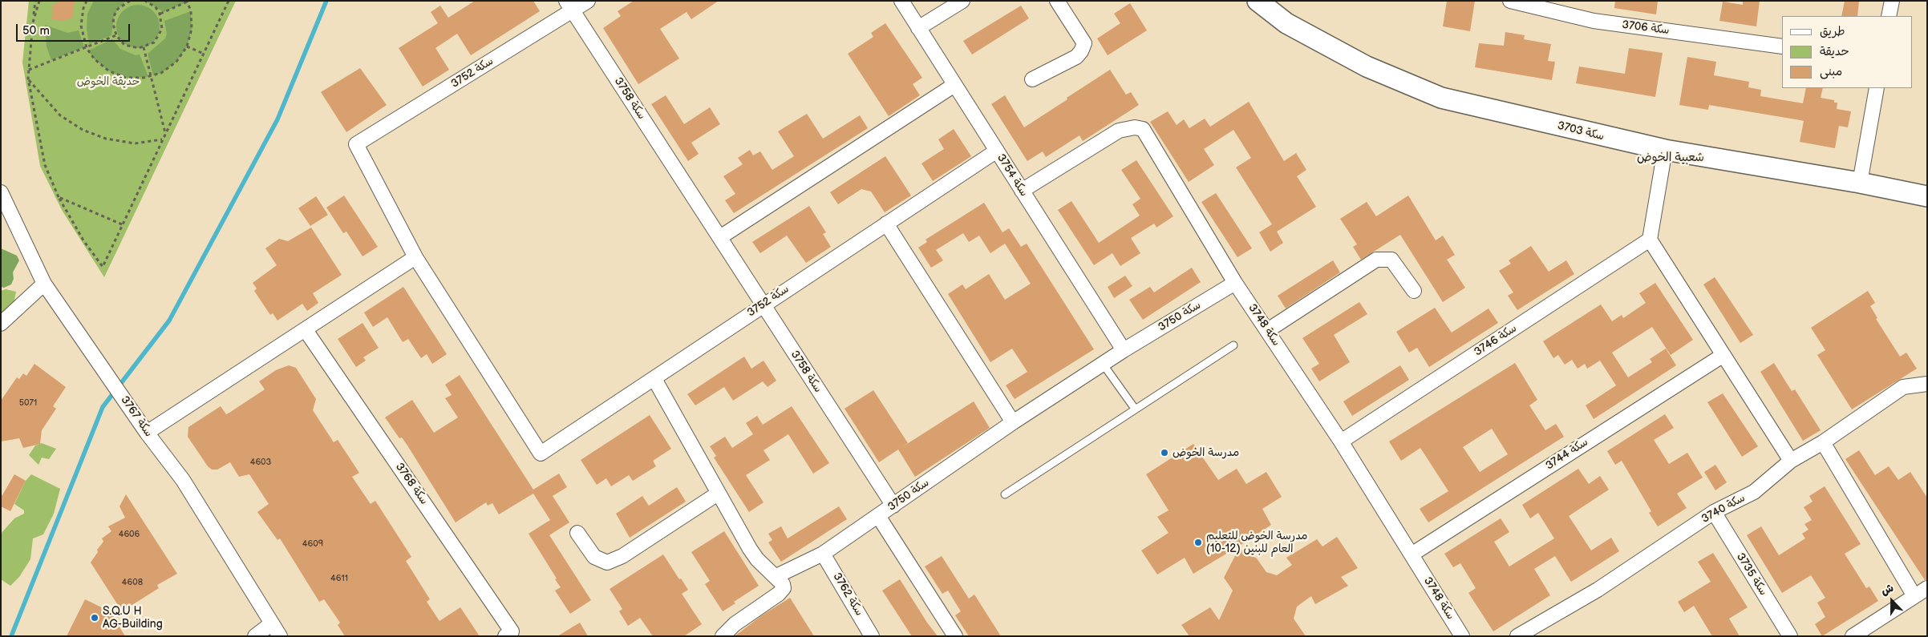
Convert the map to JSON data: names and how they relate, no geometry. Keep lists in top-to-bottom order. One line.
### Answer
{"streets":{"street":["سكة 3706","سكة 3752","سكة 3758","سكة 3703","سكة 3754","سكة 3750","سكة 3748","سكة 3746","سكة 3767","سكة 3744","سكة 3768","سكة 3740","سكة 3735","سكة 3762"]},"crossings":[["سكة 3752","سكة 3758"],["سكة 3752","سكة 3754"],["سكة 3758","سكة 3750"],["سكة 3754","سكة 3750"],["سكة 3754","سكة 3748"],["سكة 3750","سكة 3748"],["سكة 3750","سكة 3762"],["سكة 3748","سكة 3746"],["سكة 3748","سكة 3744"],["سكة 3740","سكة 3735"]],"districts":["شعبية الخوض"],"parks":["حديقة الخوض"],"places":["مدرسة الخوض","مدرسة الخوض للتعليم العام للبنين (12-10)","S.Q.U H AG-Building"],"house_numbers":["5071","4603","4606","4609","4611","4608"],"legend":["طريق","حديقة","مبنى"],"scale_bar":"50 m","north":"top"}
